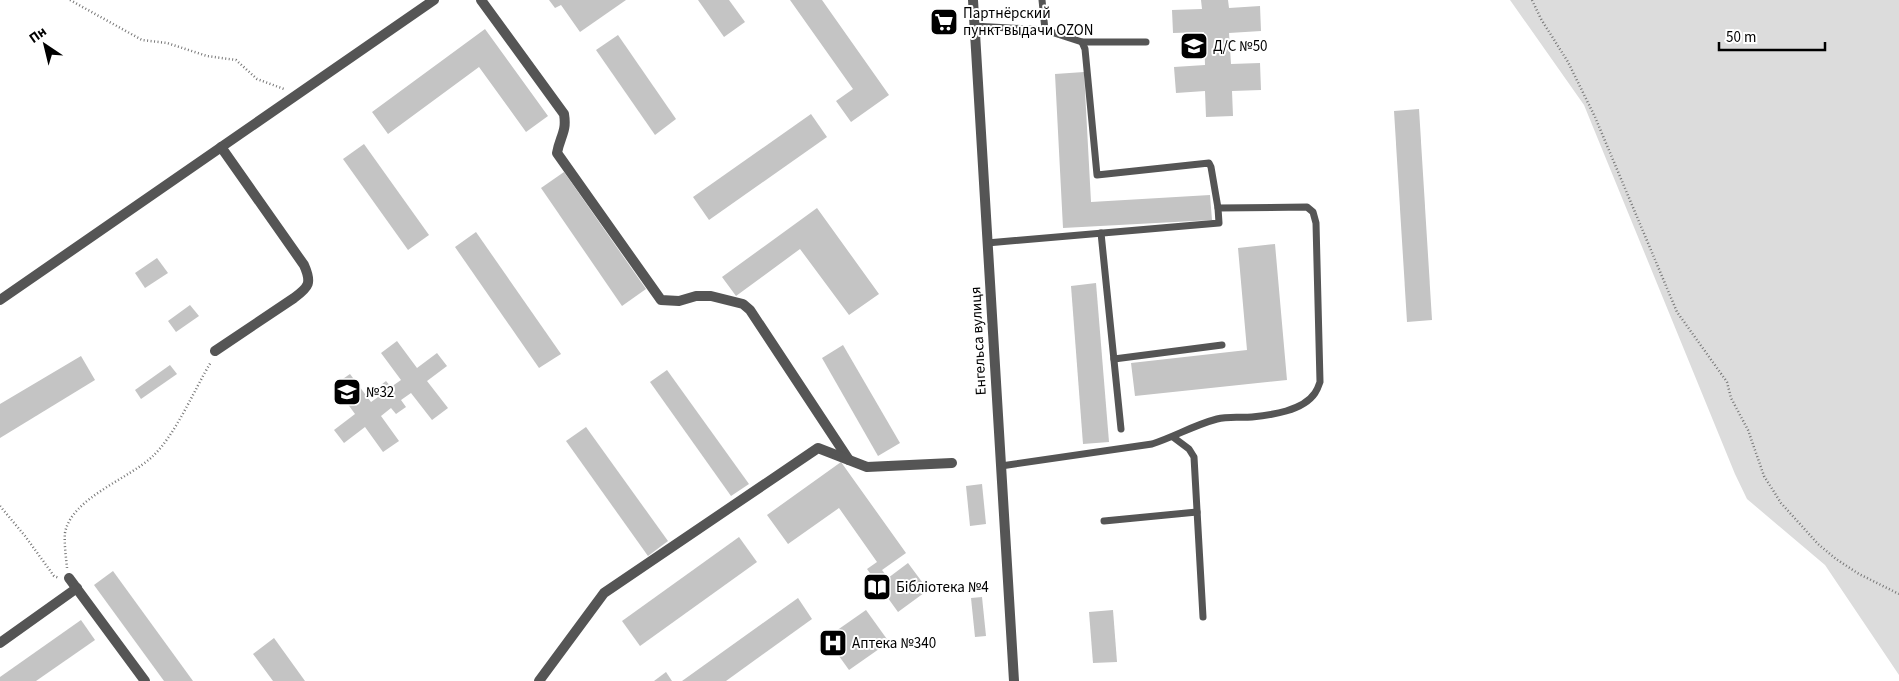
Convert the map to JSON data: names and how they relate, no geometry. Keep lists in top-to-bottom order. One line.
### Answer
{"streets":{"street":["Енгельса вулиця"]},"places":{"supermarket":["Партнёрский пункт выдачи OZON"],"school or university":["Д/С №50","№32"],"library":["Бібліотека №4"],"hospital":["Аптека №340"]},"scale_bar":"50 m","north":"top left"}
